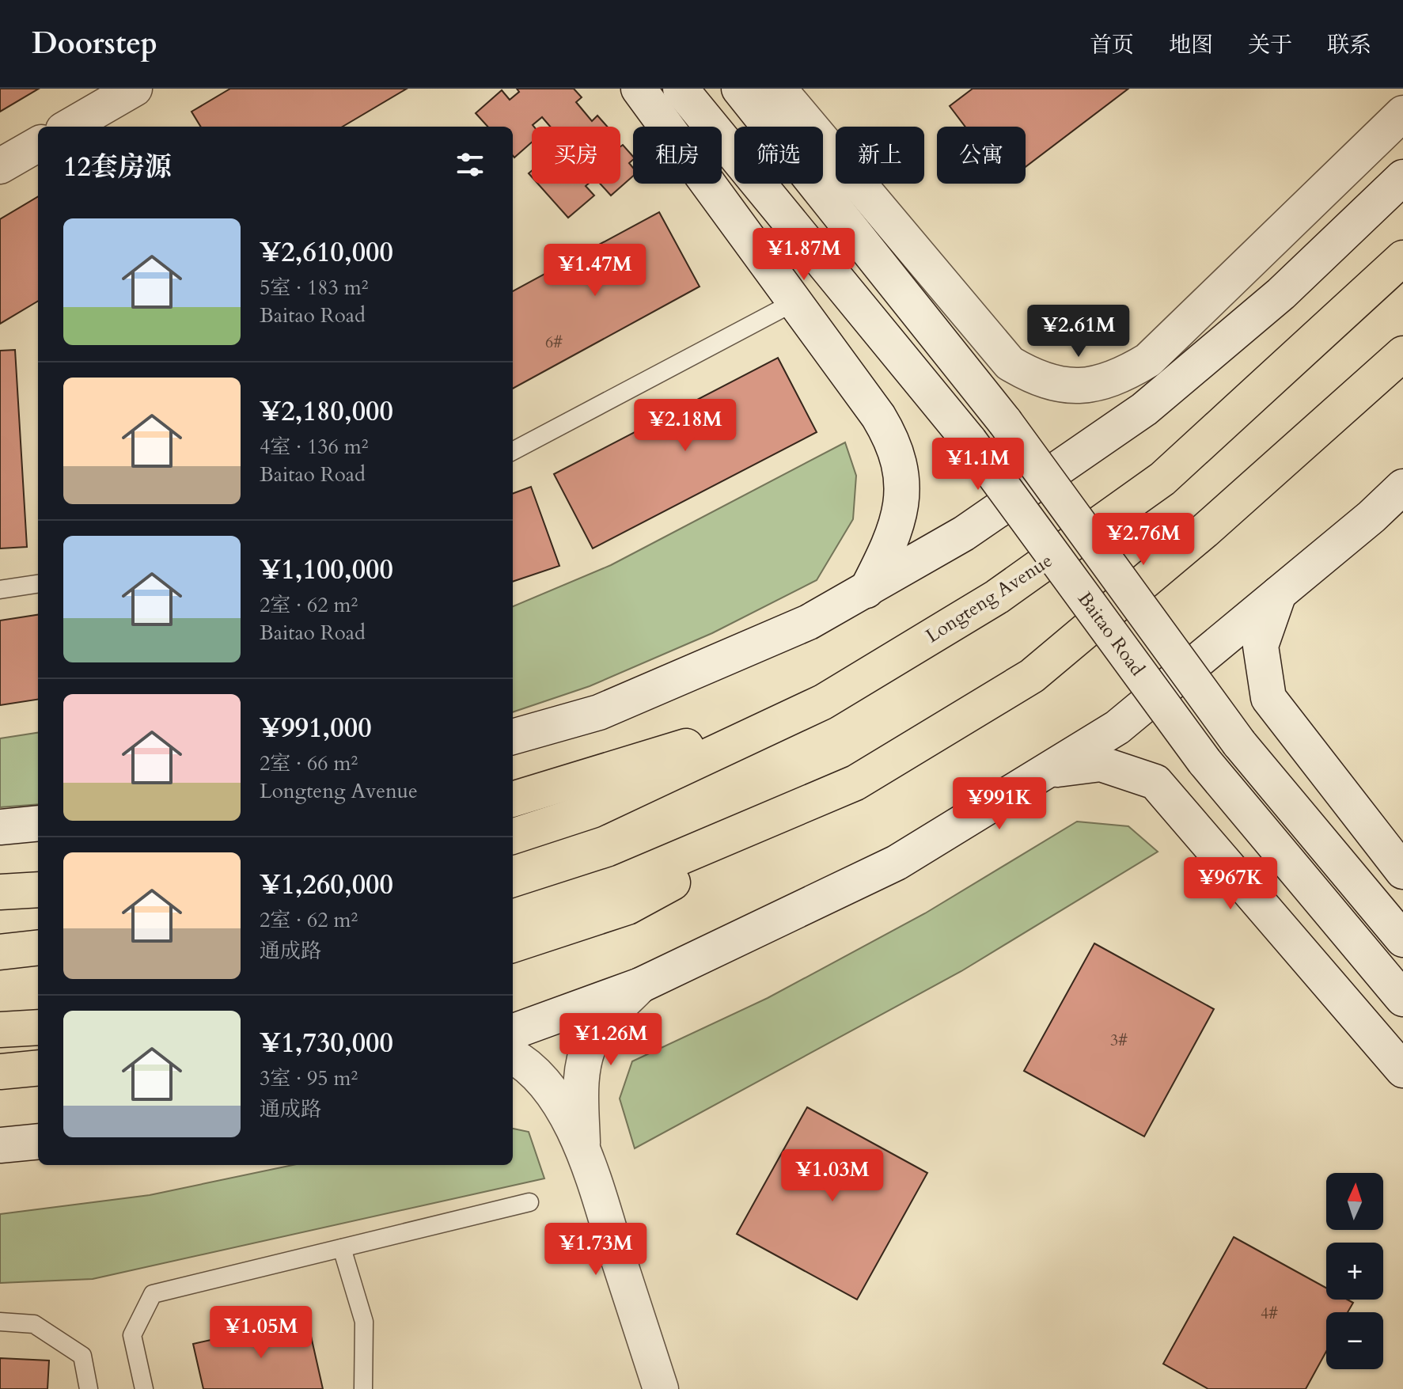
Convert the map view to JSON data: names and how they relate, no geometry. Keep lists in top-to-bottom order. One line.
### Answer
{"streets":{"highway":["Longteng Avenue"],"main road":["Baitao Road"]},"house_numbers":["6#","3#","4#"],"north":"top","page":{"header":"Doorstep","nav":["首页","地图","关于","联系"],"chip":["买房","租房","筛选","新上","公寓"],"heading":"12套房源","list":[{"name":"¥2,610,000","note":"5室 · 183 m² · Baitao Road"},{"name":"¥2,180,000","note":"4室 · 136 m² · Baitao Road"},{"name":"¥1,100,000","note":"2室 · 62 m² · Baitao Road"},{"name":"¥991,000","note":"2室 · 66 m² · Longteng Avenue"},{"name":"¥1,260,000","note":"2室 · 62 m² · 通成路"},{"name":"¥1,730,000","note":"3室 · 95 m² · 通成路"}],"price":["¥1.87M","¥1.47M","¥2.61M","¥2.18M","¥1.1M","¥2.76M","¥991K","¥967K","¥1.26M","¥1.03M","¥1.73M","¥1.05M"],"map_buttons":["+","−"]}}
